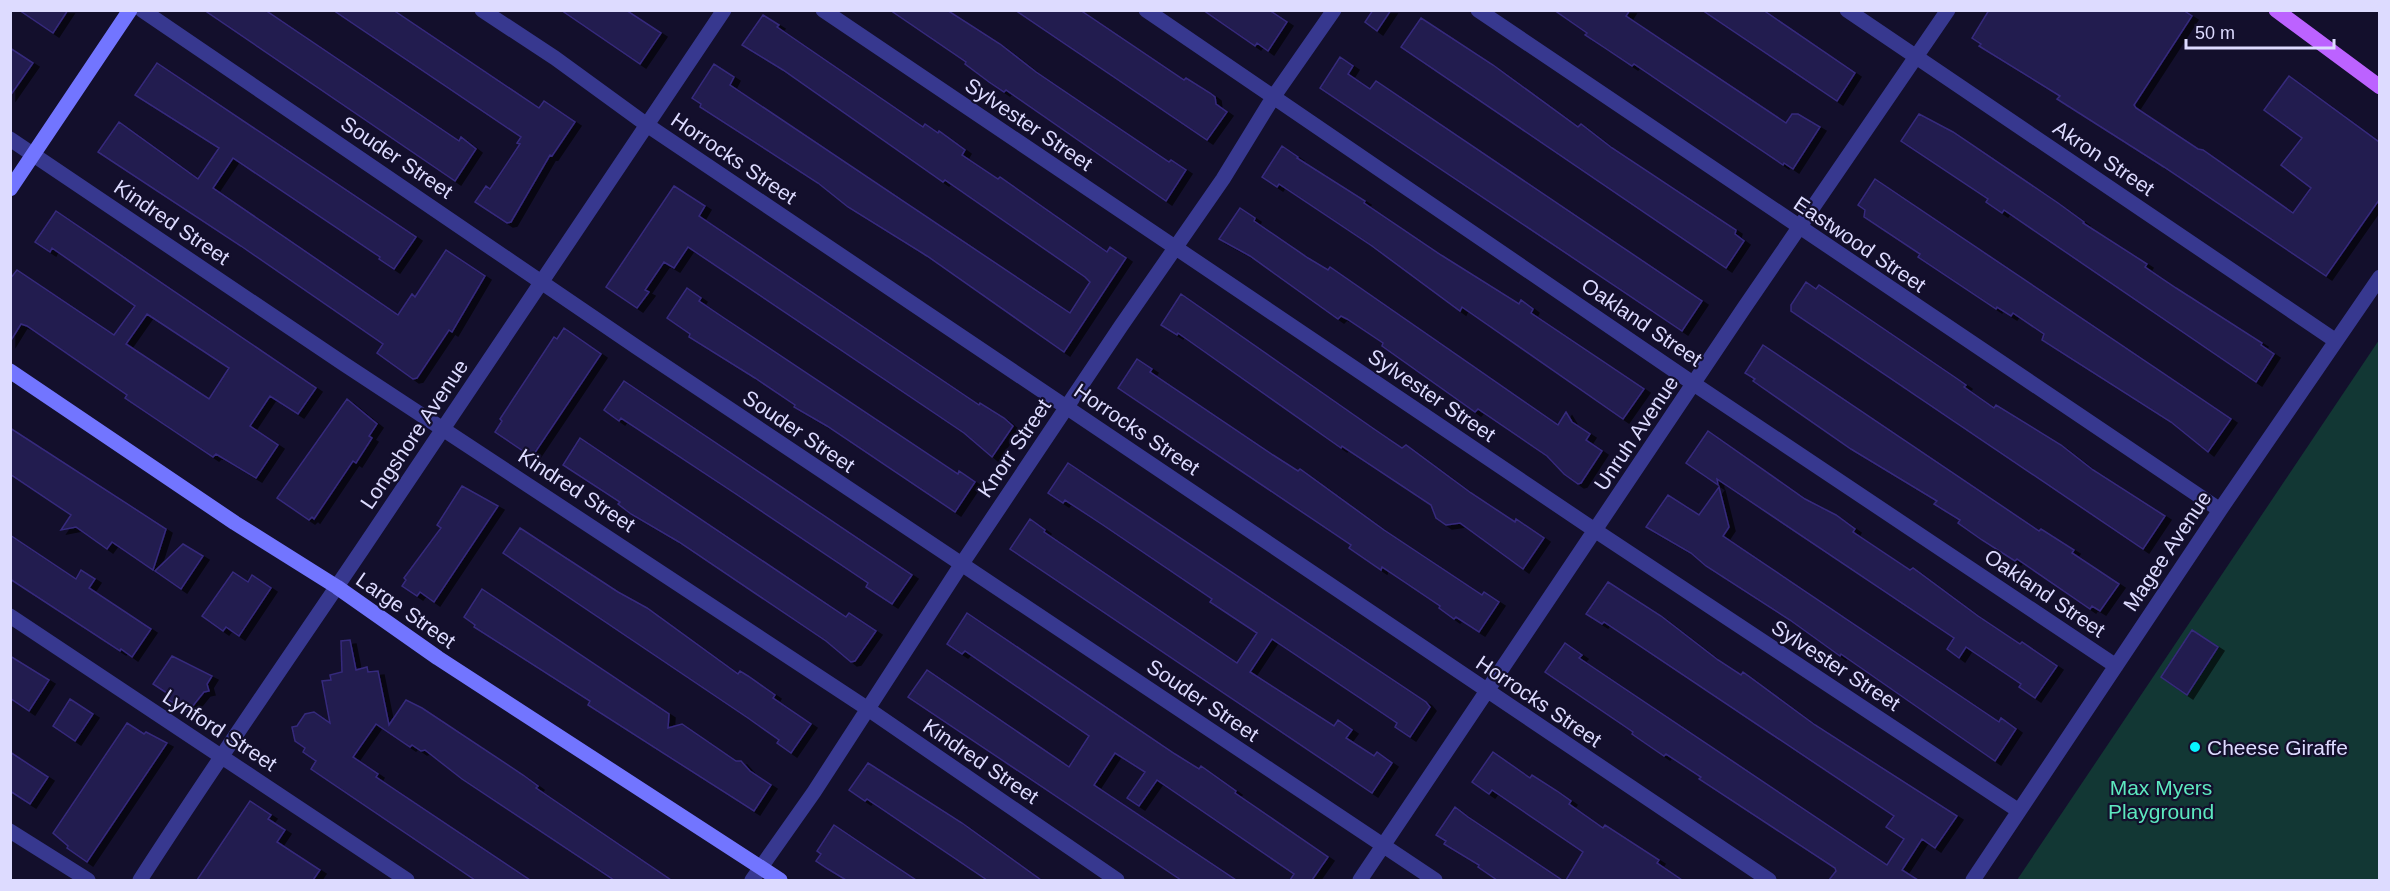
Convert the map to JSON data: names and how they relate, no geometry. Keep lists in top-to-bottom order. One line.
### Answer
{"streets":{"street":["Sylvester Street","Souder Street","Horrocks Street","Akron Street","Kindred Street","Eastwood Street","Oakland Street","Unruh Avenue","Longshore Avenue","Knorr Street","Magee Avenue","Large Street","Lynford Street"]},"crossings":[["Sylvester Street","Unruh Avenue"],["Sylvester Street","Knorr Street"],["Sylvester Street","Magee Avenue"],["Souder Street","Unruh Avenue"],["Souder Street","Longshore Avenue"],["Souder Street","Knorr Street"],["Horrocks Street","Unruh Avenue"],["Horrocks Street","Longshore Avenue"],["Horrocks Street","Knorr Street"],["Akron Street","Unruh Avenue"],["Akron Street","Magee Avenue"],["Kindred Street","Longshore Avenue"],["Kindred Street","Knorr Street"],["Eastwood Street","Unruh Avenue"],["Eastwood Street","Magee Avenue"],["Oakland Street","Unruh Avenue"],["Oakland Street","Knorr Street"],["Oakland Street","Magee Avenue"],["Longshore Avenue","Large Street"],["Longshore Avenue","Lynford Street"],["Knorr Street","Large Street"]],"parks":["Max Myers Playground"],"places":["Cheese Giraffe"],"scale_bar":"50 m"}
